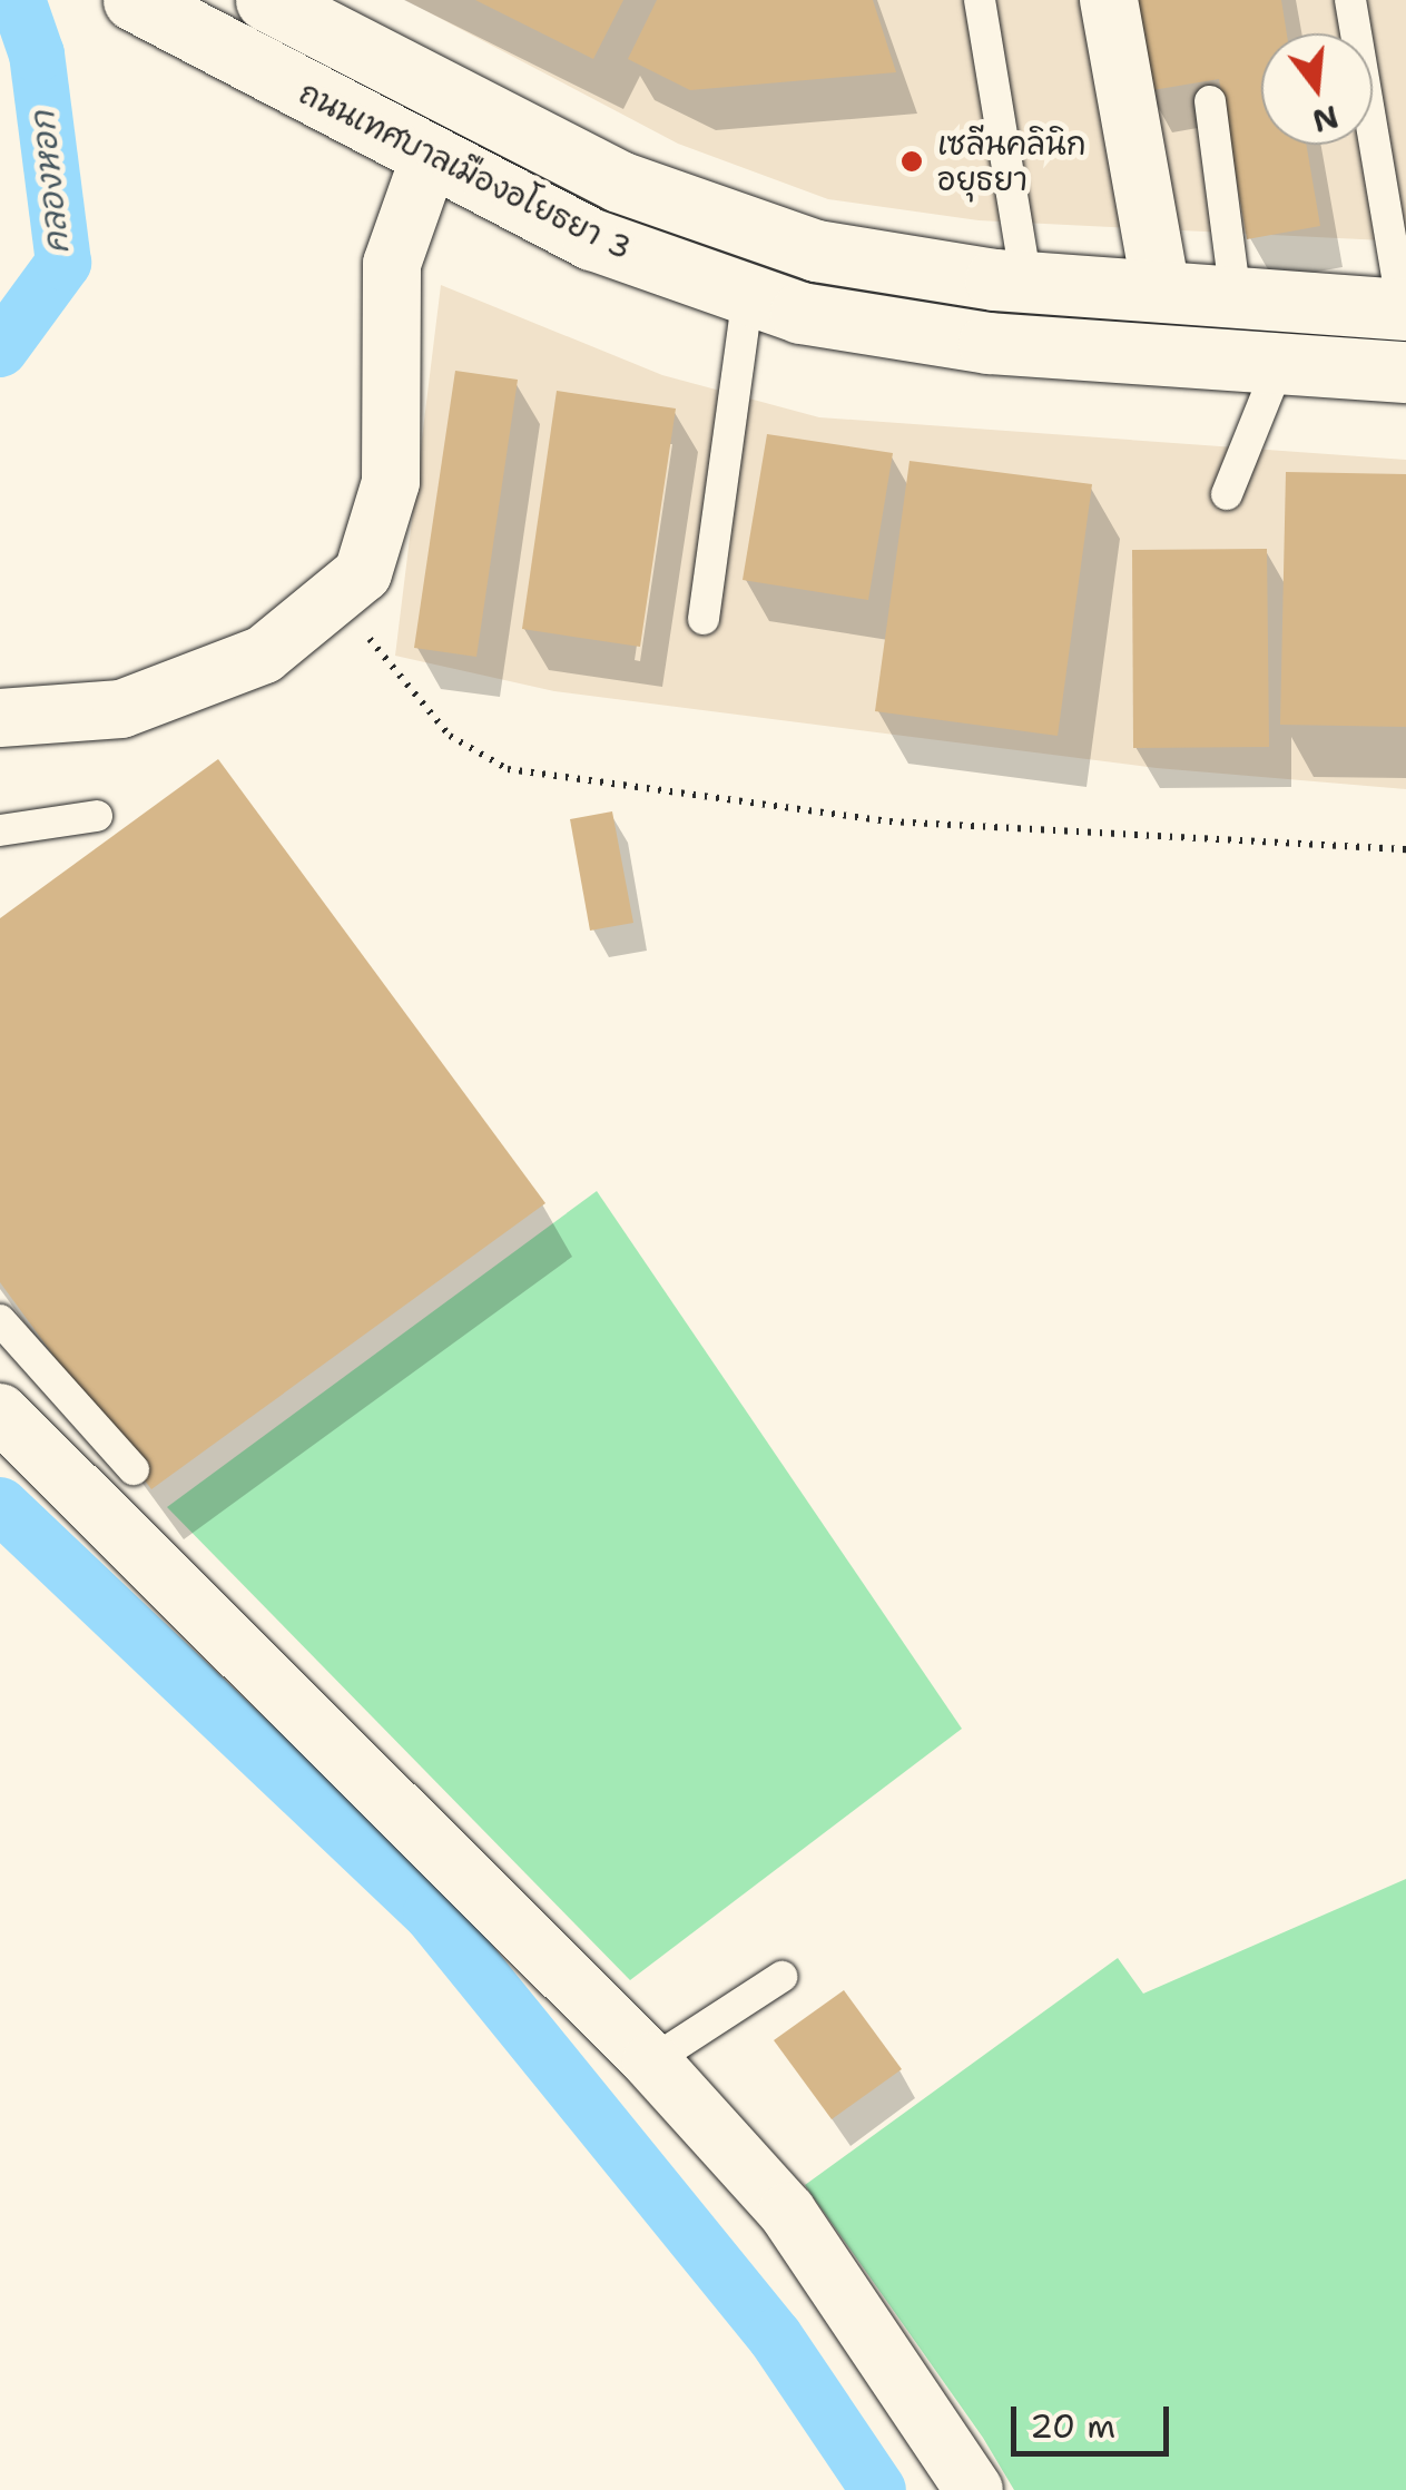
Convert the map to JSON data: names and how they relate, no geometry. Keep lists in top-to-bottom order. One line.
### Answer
{"streets":{"street":["ถนนเทศบาลเมืองอโยธยา 3"]},"water":["คลองหอก"],"places":["เซลีนคลินิก อยุธยา"],"scale_bar":"20 m","north":"bottom"}
